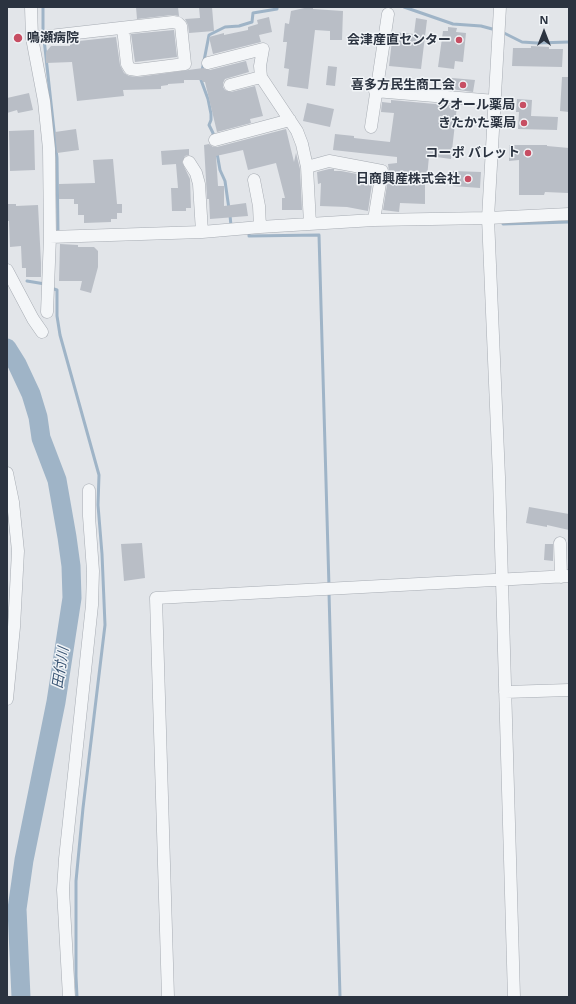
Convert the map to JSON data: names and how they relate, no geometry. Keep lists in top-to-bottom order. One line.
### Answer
{"water":["田付川"],"places":["鳴瀬病院","会津産直センター","喜多方民生商工会","クオール薬局","きたかた薬局","コーポ バレット","日商興産株式会社"],"north":"top"}
